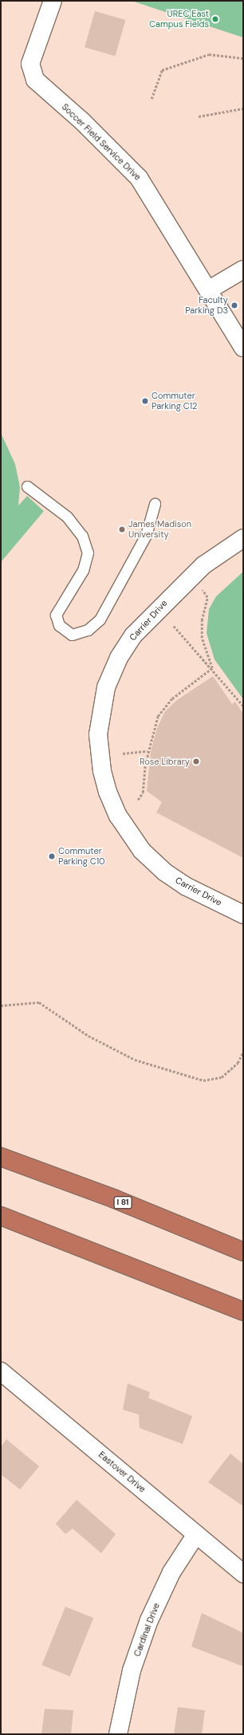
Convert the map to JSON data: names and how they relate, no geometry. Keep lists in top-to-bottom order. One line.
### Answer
{"streets":{"highway":["I 81"],"street":["Soccer Field Service Drive","Carrier Drive","Eastover Drive","Cardinal Drive"]},"crossings":[["Eastover Drive","Cardinal Drive"]],"places":["UREC East Campus Fields","Faculty Parking D3","Commuter Parking C12","James Madison University","Rose Library","Commuter Parking C10"]}
